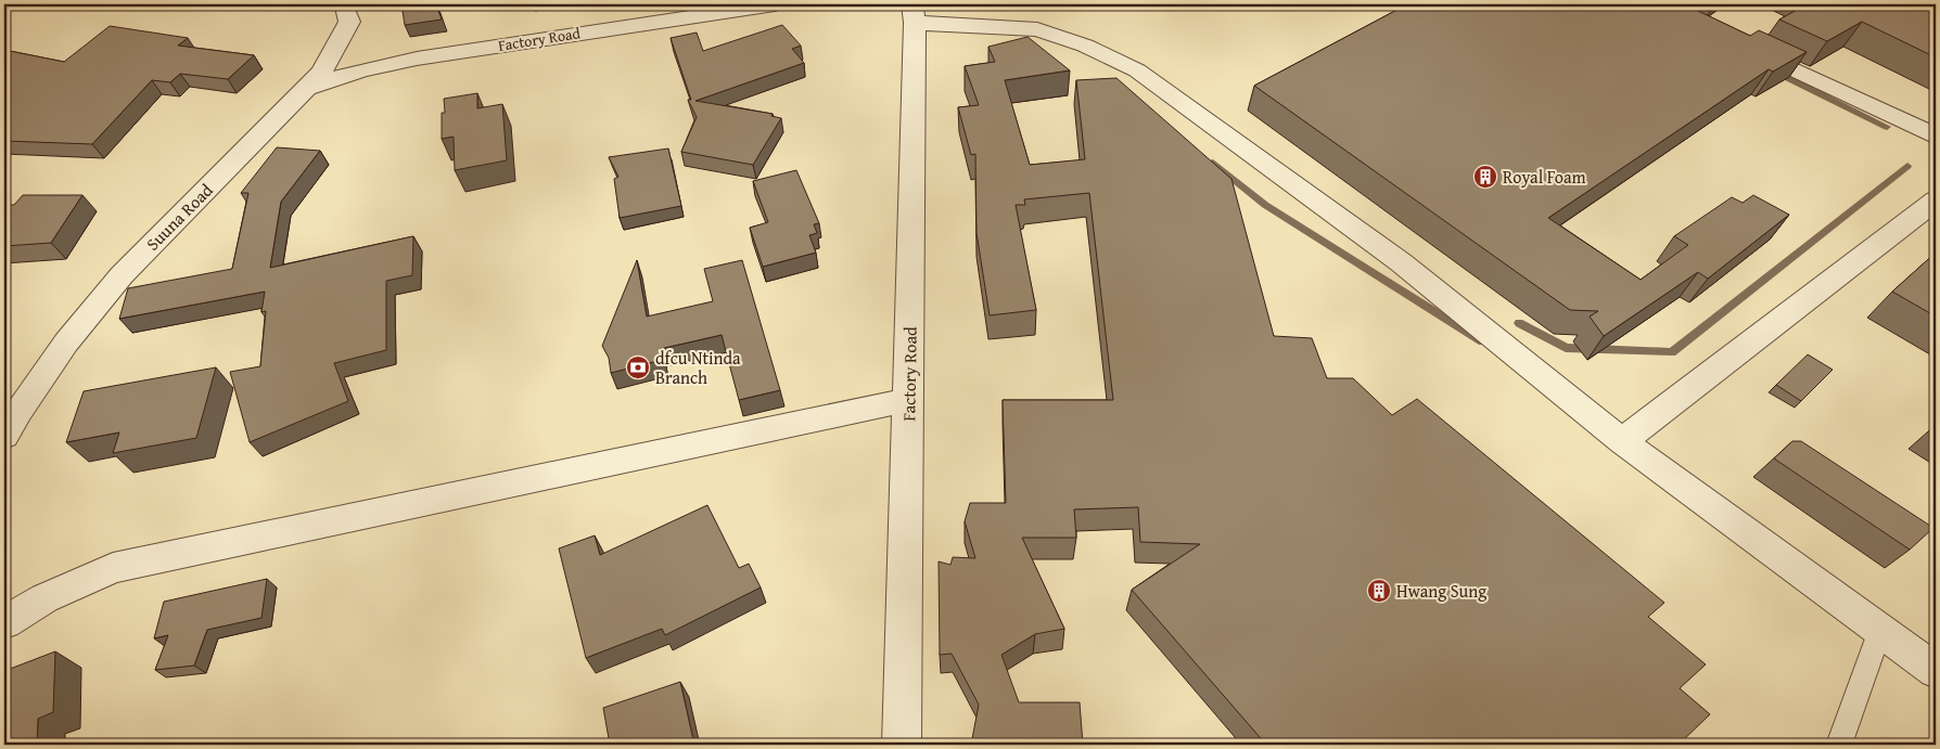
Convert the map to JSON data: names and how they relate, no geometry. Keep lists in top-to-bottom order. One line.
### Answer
{"streets":{"street":["Factory Road","Suuna Road"]},"crossings":[["Factory Road","Suuna Road"]],"places":{"building":["Royal Foam","Hwang Sung"],"bank":["dfcu Ntinda Branch"]}}
